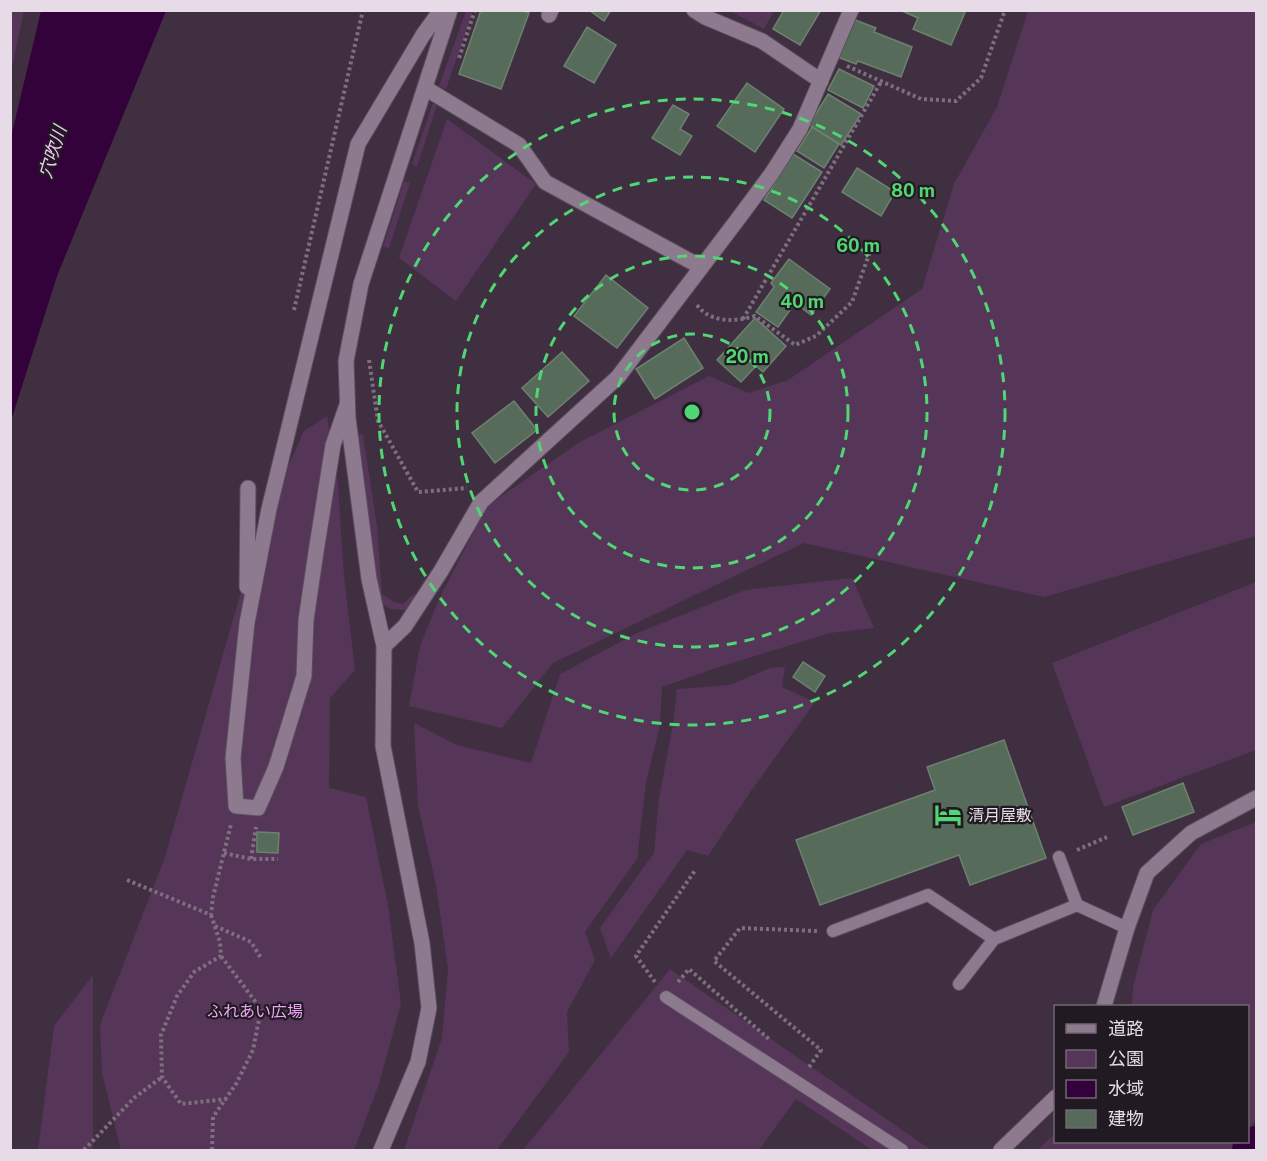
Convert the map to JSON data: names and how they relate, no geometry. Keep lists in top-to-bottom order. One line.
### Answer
{"water":["穴吹川"],"parks":["ふれあい広場"],"places":{"hotel":["清月屋敷"]},"legend":["道路","公園","水域","建物"],"rings":["80 m","60 m","40 m","20 m"]}
